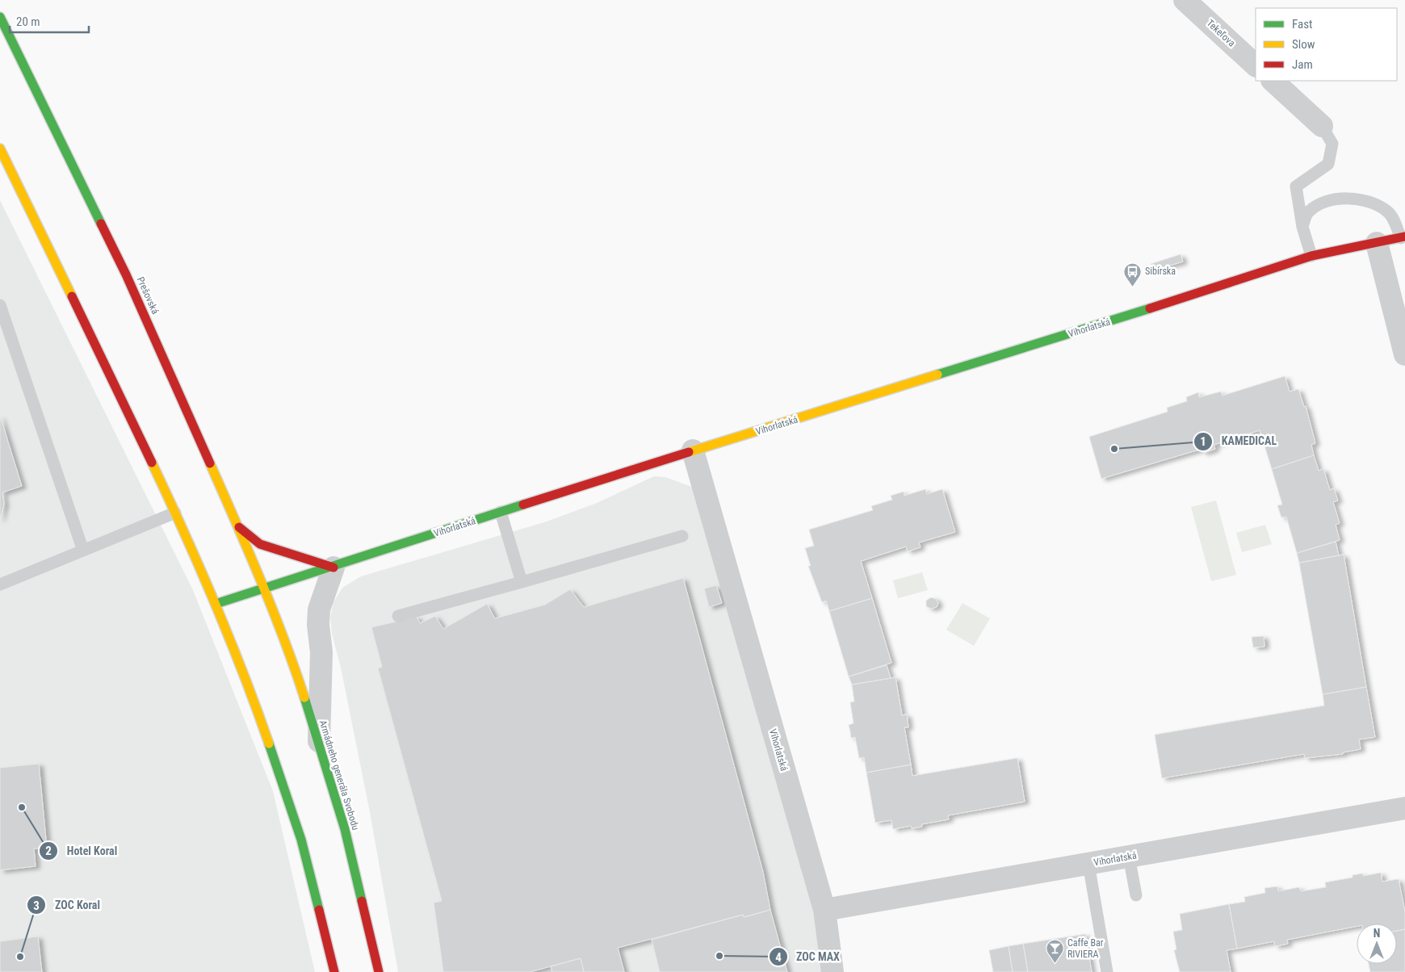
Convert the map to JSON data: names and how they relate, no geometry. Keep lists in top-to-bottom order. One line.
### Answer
{"streets":{"main road":["Prešovská","Vihorlatská","Armádneho generála Svobodu"],"street":["Tekeľova"]},"crossings":[["Prešovská","Vihorlatská"],["Prešovská","Armádneho generála Svobodu"],["Vihorlatská","Armádneho generála Svobodu"]],"places":{"bus stop":["Sibírska"],"other":["KAMEDICAL","Hotel Koral","ZOC MAX","ZOC Koral"],"bar":["Caffe Bar RIVIERA"]},"legend":["Fast","Slow","Jam"],"scale_bar":"20 m","north":"top"}
